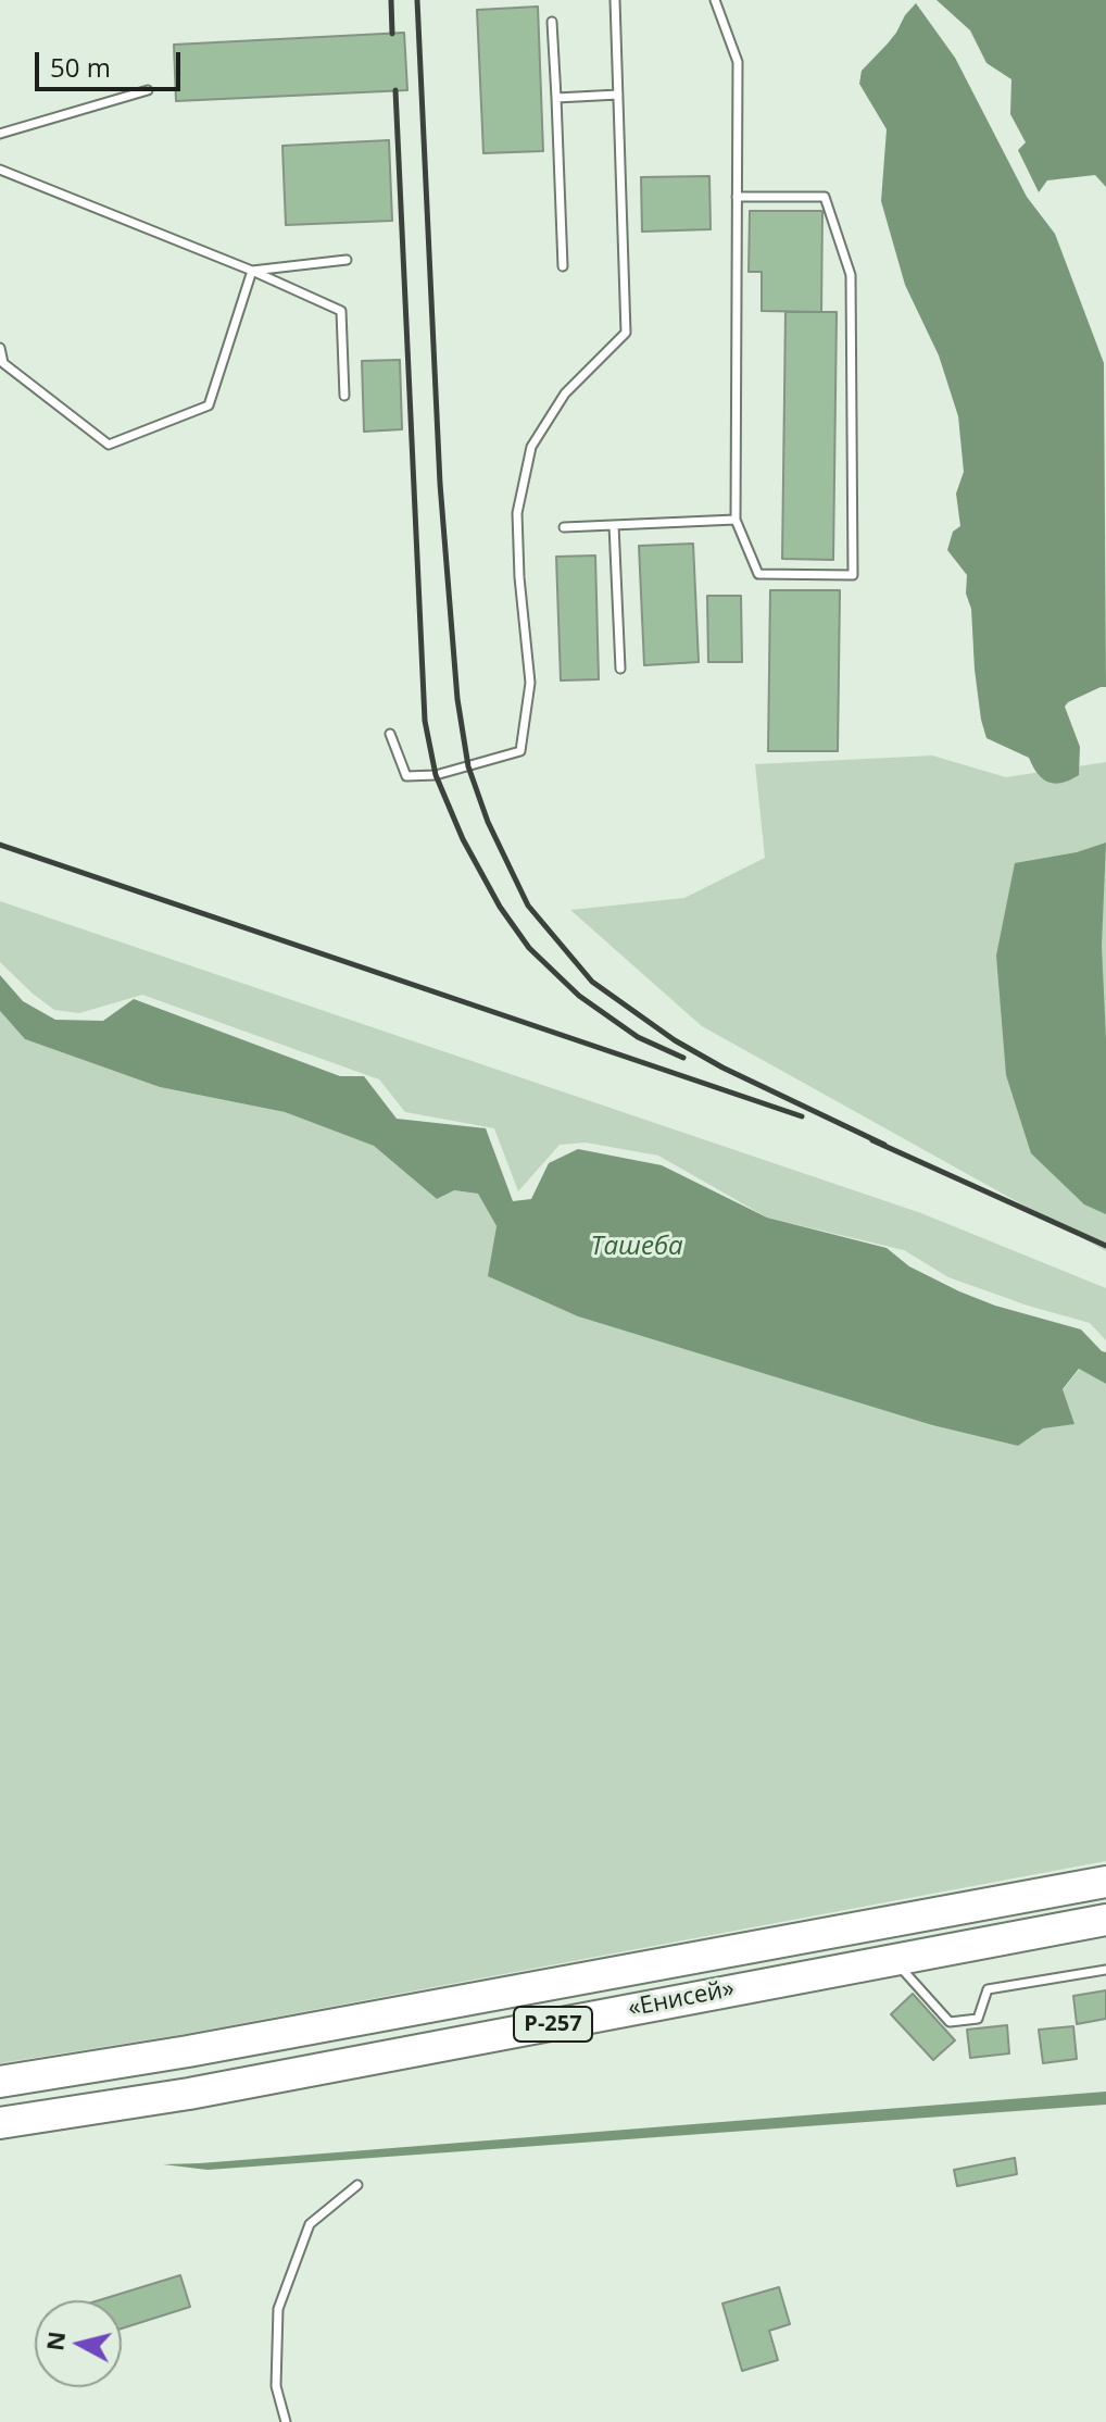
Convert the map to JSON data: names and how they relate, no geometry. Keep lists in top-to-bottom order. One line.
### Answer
{"streets":{"highway":["«Енисей»","Р-257"]},"water":["Ташеба"],"scale_bar":"50 m","north":"left"}
